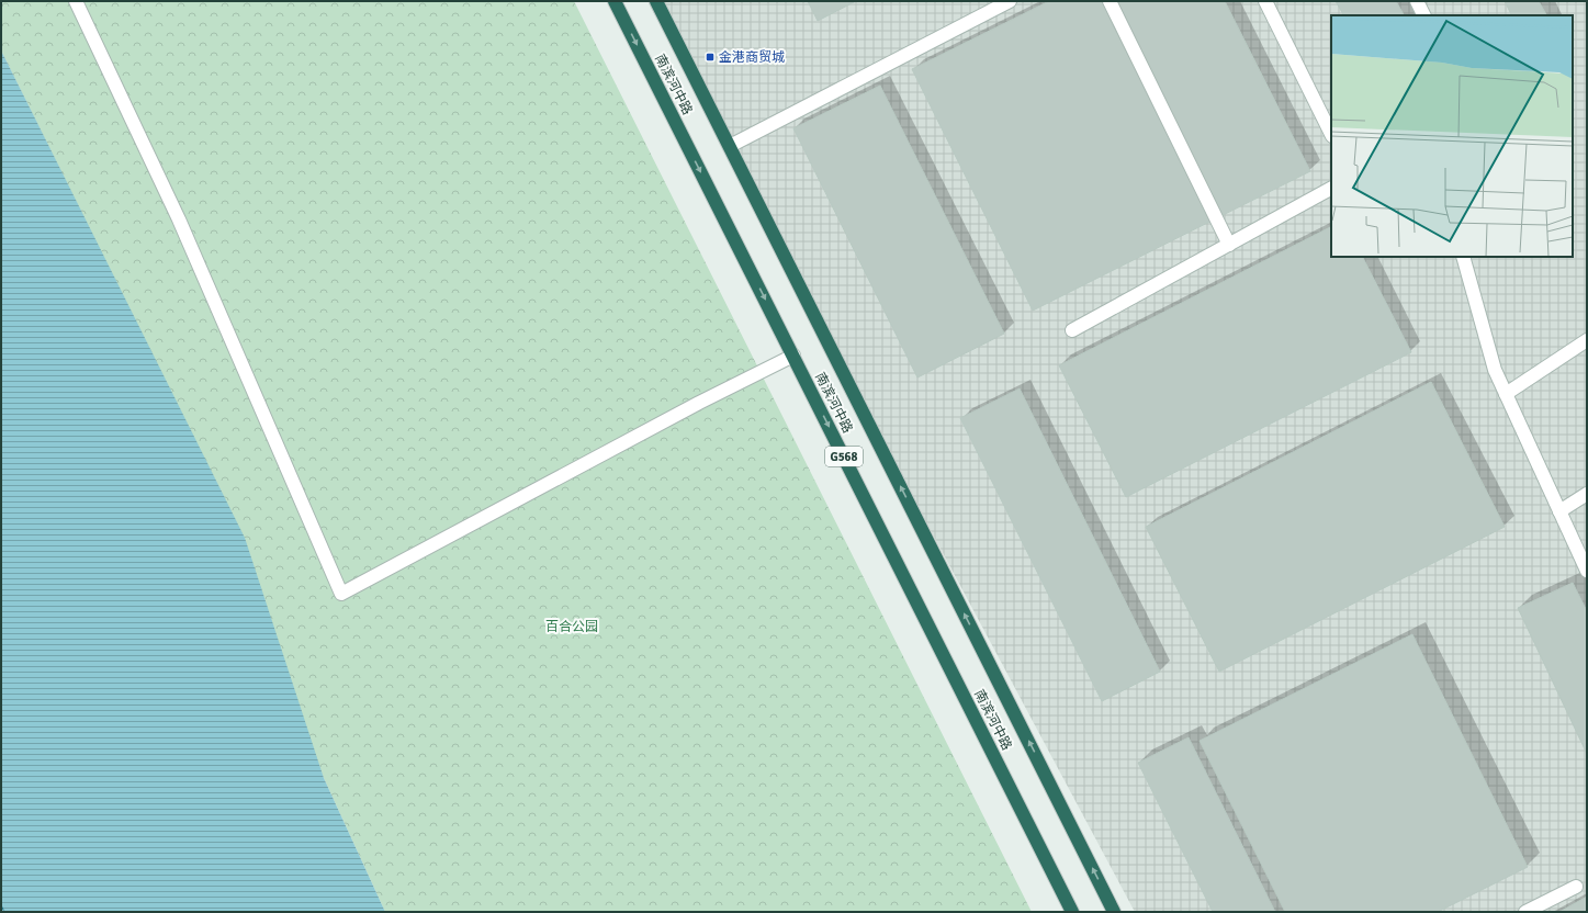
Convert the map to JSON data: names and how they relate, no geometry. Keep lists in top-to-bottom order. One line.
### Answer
{"streets":{"highway":["南滨河中路","G568"]},"parks":["百合公园"],"places":{"transit":["金港商贸城"]}}
